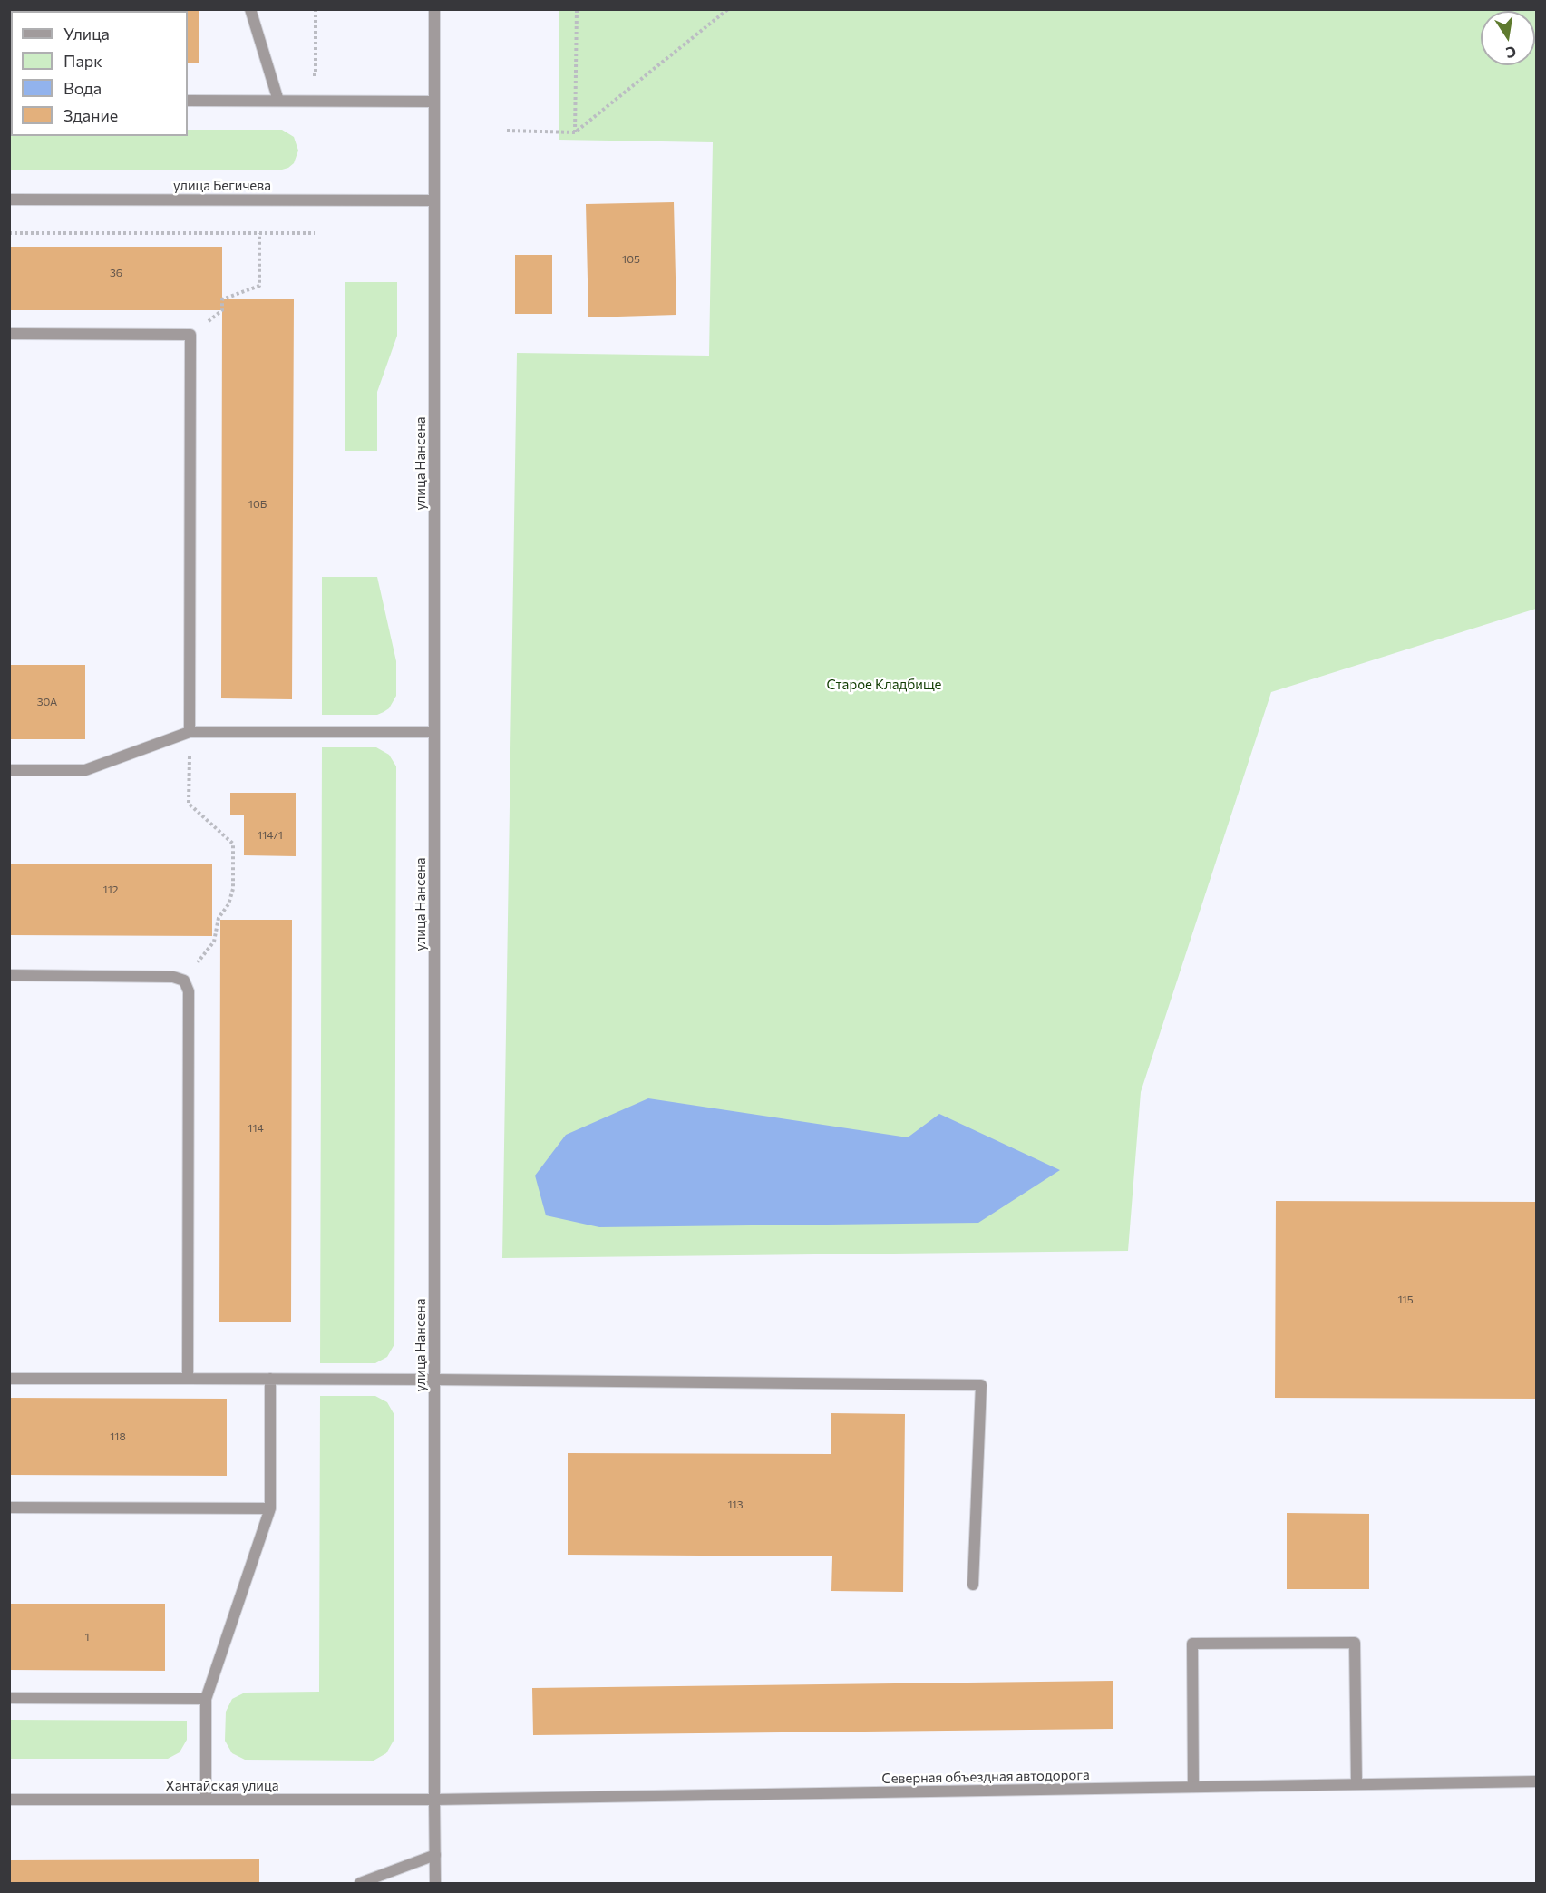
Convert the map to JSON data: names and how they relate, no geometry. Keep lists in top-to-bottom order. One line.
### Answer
{"streets":{"street":["улица Бегичева","улица Нансена","Северная объездная автодорога","Хантайская улица"]},"crossings":[["улица Бегичева","улица Нансена"],["улица Нансена","Северная объездная автодорога"],["улица Нансена","Хантайская улица"],["Северная объездная автодорога","Хантайская улица"]],"parks":["Старое Кладбище"],"house_numbers":["105","36","10Б","30А","114/1","112","114","115","118","113","1"],"legend":["Улица","Парк","Вода","Здание"],"north":"bottom"}
